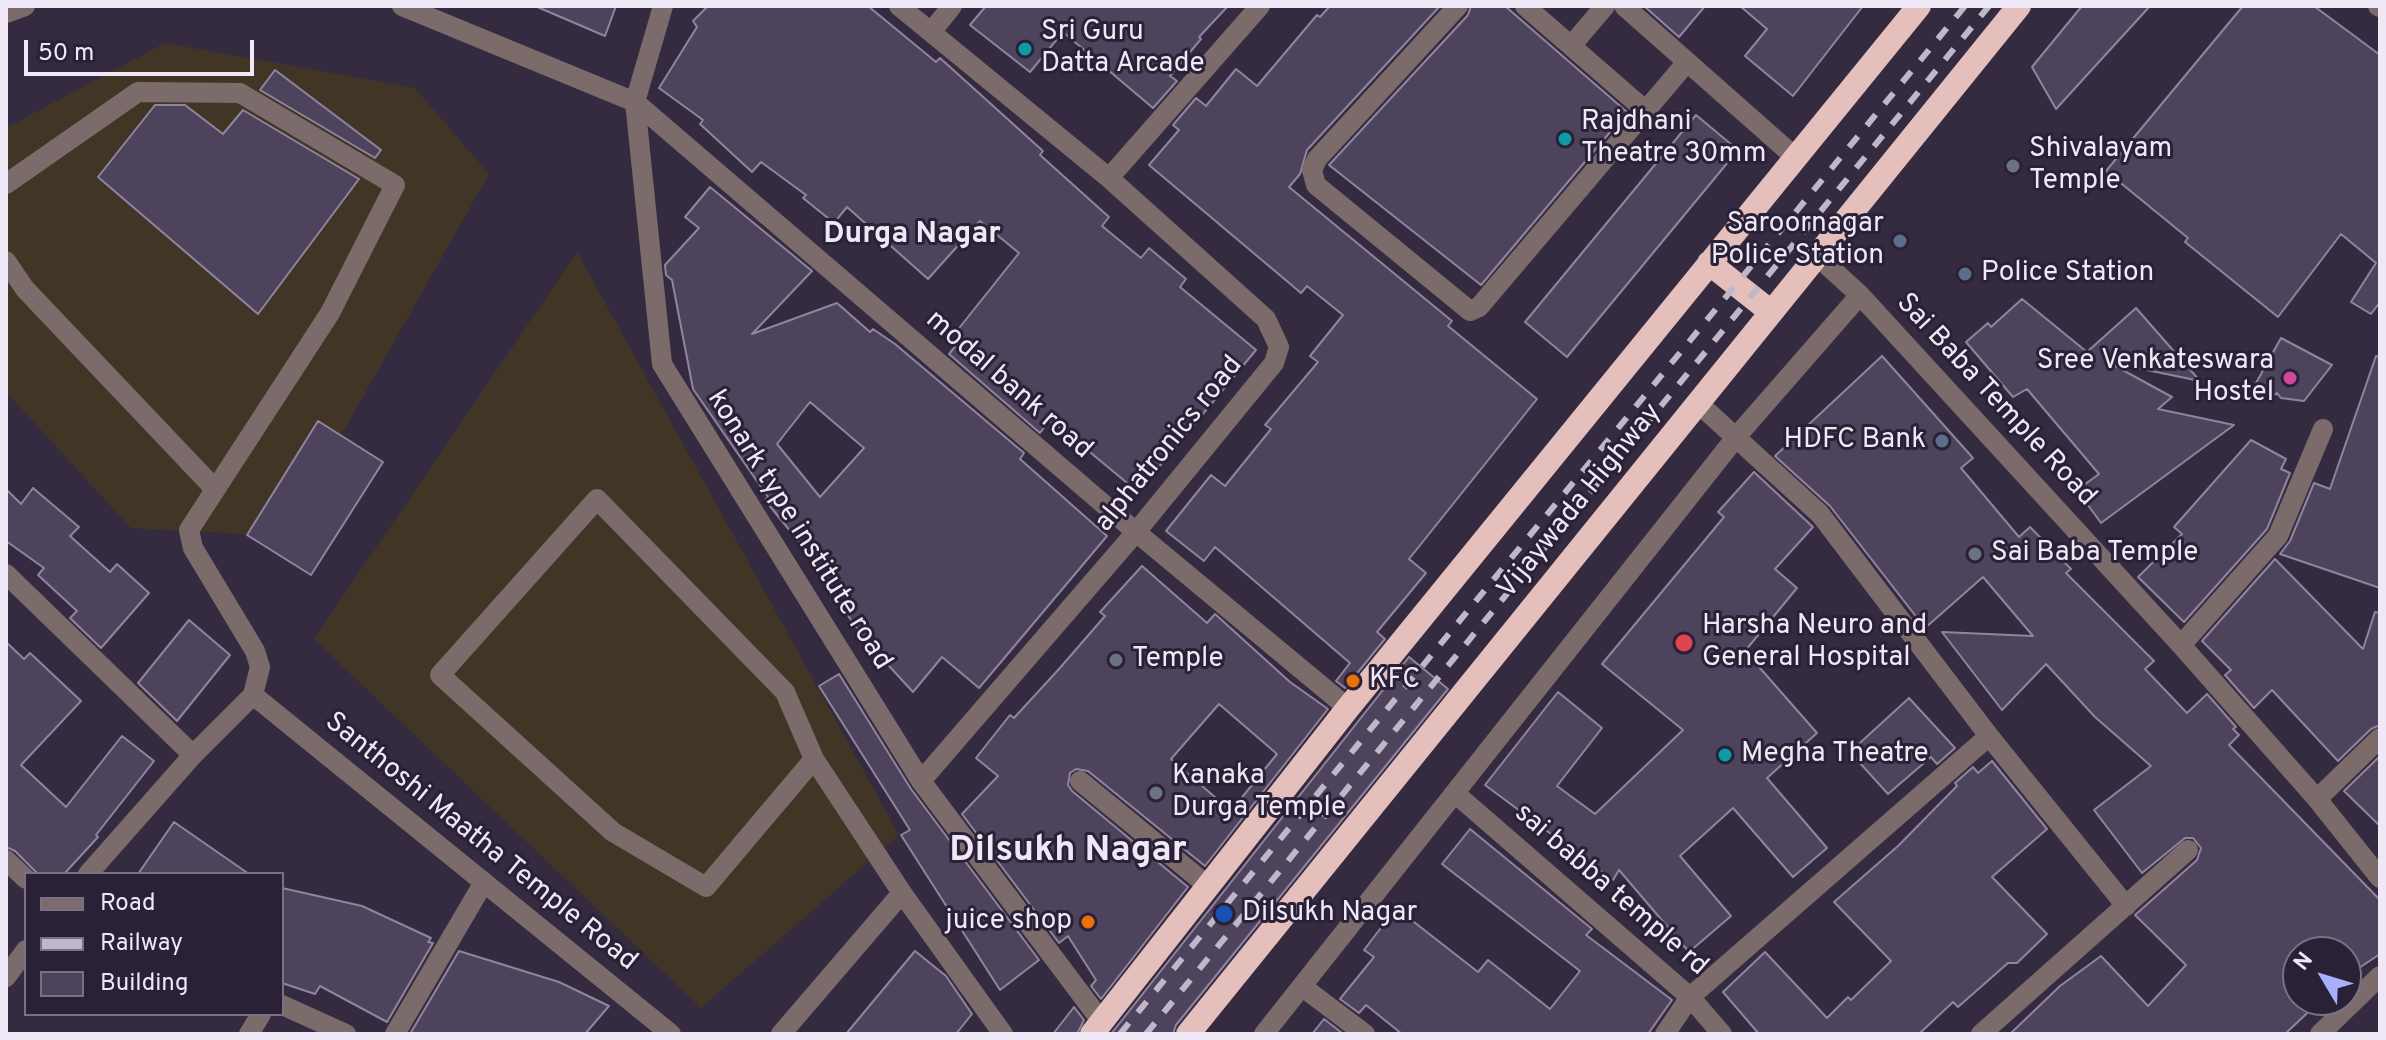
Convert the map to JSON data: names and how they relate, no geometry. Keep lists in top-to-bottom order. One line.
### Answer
{"streets":{"highway":["Vijaywada Highway"],"street":["modal bank road","Sai Baba Temple Road","alphatronics road","konark type institute road","Santhoshi Maatha Temple Road","sai babba temple rd"]},"crossings":[["modal bank road","alphatronics road"],["modal bank road","Vijaywada Highway"],["modal bank road","konark type institute road"],["Sai Baba Temple Road","Vijaywada Highway"],["alphatronics road","konark type institute road"],["Vijaywada Highway","konark type institute road"]],"districts":["Durga Nagar","Dilsukh Nagar"],"places":["Sri Guru Datta Arcade","Rajdhani Theatre 30mm","Shivalayam Temple","Saroornagar Police Station","Police Station","Sree Venkateswara Hostel","HDFC Bank","Sai Baba Temple","Harsha Neuro and General Hospital","Temple","KFC","Megha Theatre","Kanaka Durga Temple","Dilsukh Nagar","juice shop"],"legend":["Road","Railway","Building"],"scale_bar":"50 m","north":"top left"}
